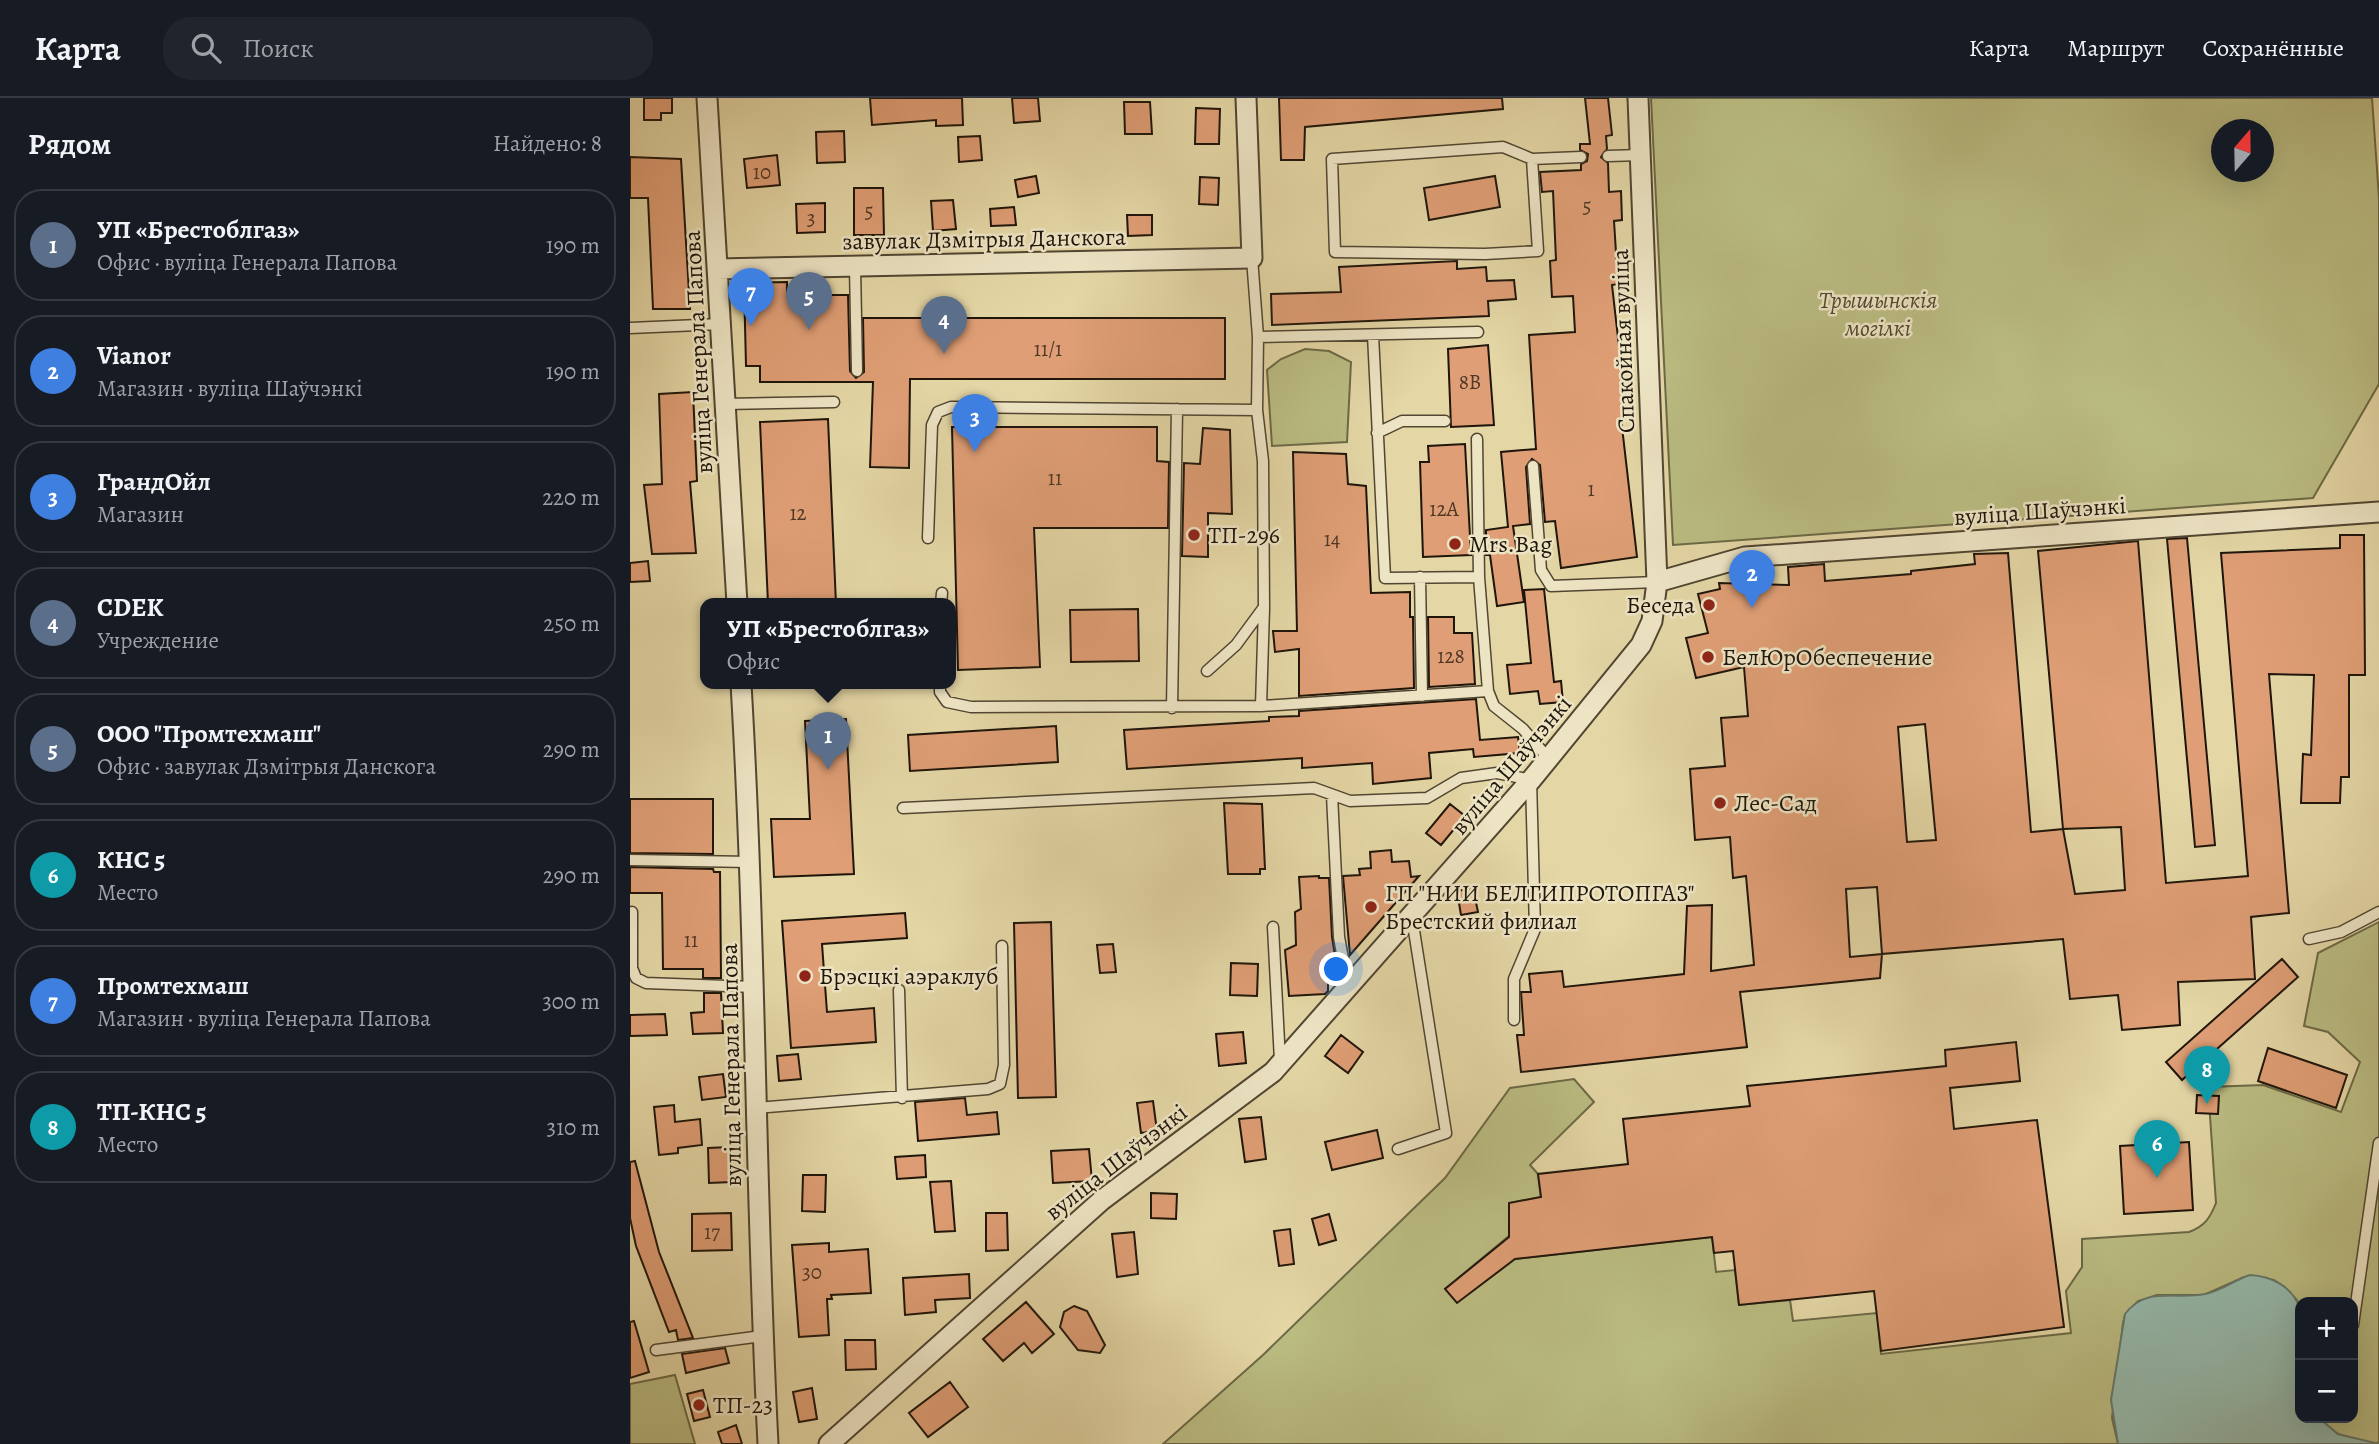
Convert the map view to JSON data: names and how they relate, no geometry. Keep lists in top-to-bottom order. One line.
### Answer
{"streets":{"street":["завулак Дзмітрыя Данскога","Спакойная вуліца","вуліца Генерала Папова","вуліца Шаўчэнкі"]},"crossings":[["завулак Дзмітрыя Данскога","вуліца Генерала Папова"],["Спакойная вуліца","вуліца Шаўчэнкі"]],"parks":["Трышынскія могілкі"],"places":["ТП-296","Mrs.Bag","Беседа","БелЮрОбеспечение","Лес-Сад","ГП \"НИИ БЕЛГИПРОТОПГАЗ\" Брестский филиал","Брэсцкі аэраклуб","ТП-23"],"house_numbers":["10","5","5","3","11/1","8В","11","1","12А","12","14","128","11","17","30"],"north":"top","page":{"header":"Карта","search":"Поиск","nav":["Карта","Маршрут","Сохранённые"],"heading":["Рядом","Найдено: 8"],"list":[{"mark":"1","name":"УП «Брестоблгаз»","note":"Офис · вуліца Генерала Папова","value":"190 m"},{"mark":"2","name":"Vianor","note":"Магазин · вуліца Шаўчэнкі","value":"190 m"},{"mark":"3","name":"ГрандОйл","note":"Магазин","value":"220 m"},{"mark":"4","name":"CDEK","note":"Учреждение","value":"250 m"},{"mark":"5","name":"ООО \"Промтехмаш\"","note":"Офис · завулак Дзмітрыя Данскога","value":"290 m"},{"mark":"6","name":"КНС 5","note":"Место","value":"290 m"},{"mark":"7","name":"Промтехмаш","note":"Магазин · вуліца Генерала Папова","value":"300 m"},{"mark":"8","name":"ТП-КНС 5","note":"Место","value":"310 m"}],"pins":["7","5","4","3","2","1","8","6"],"popup":["УП «Брестоблгаз»","Офис"],"map_buttons":["+","−"]}}
